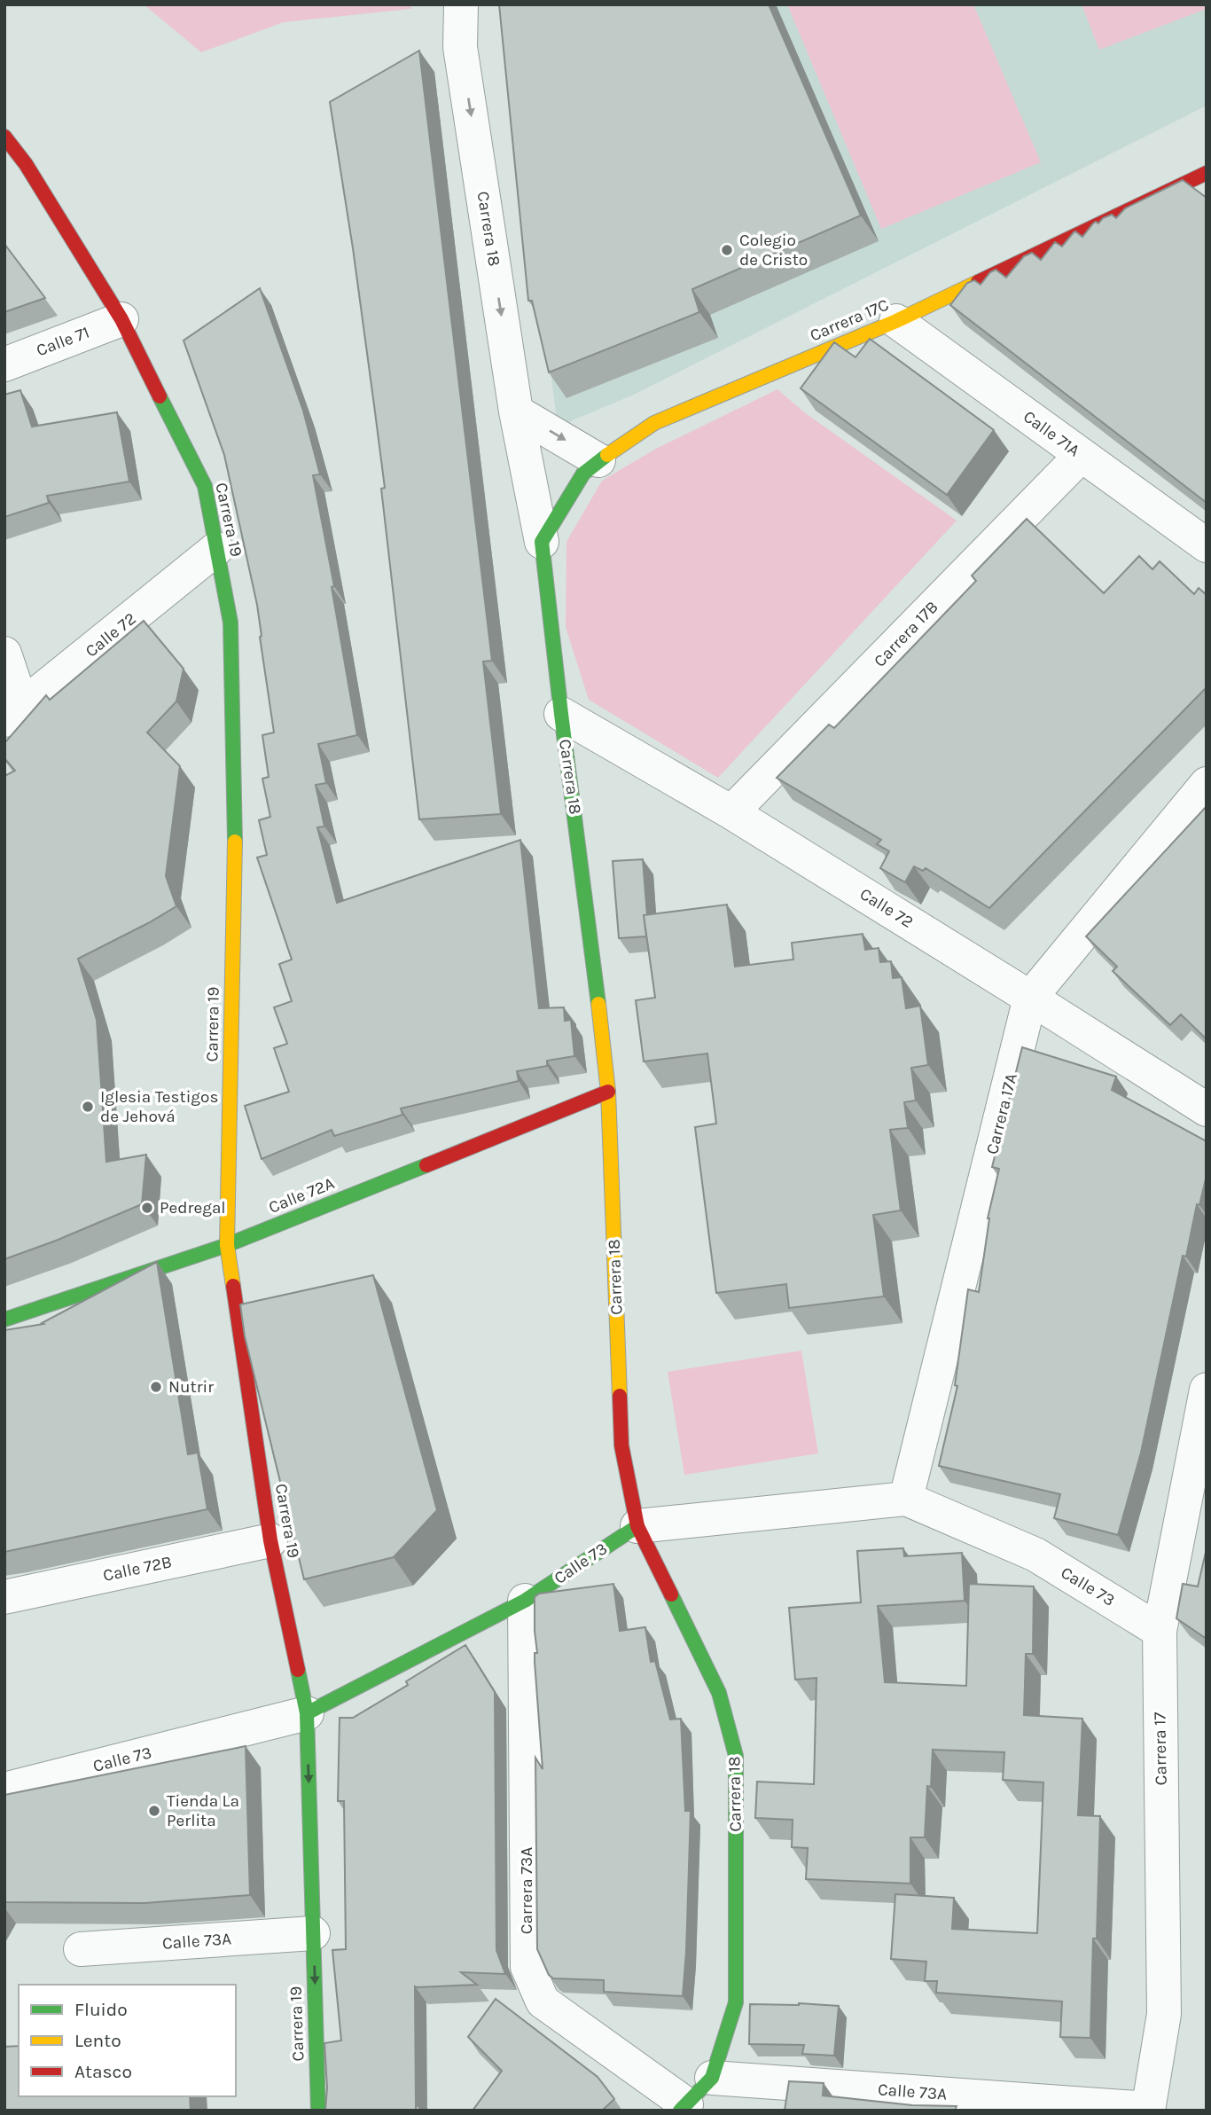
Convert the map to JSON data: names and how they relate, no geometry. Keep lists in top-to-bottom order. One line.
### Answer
{"streets":{"street":["Carrera 18","Carrera 17C","Calle 71","Calle 71A","Carrera 19","Carrera 17B","Calle 72","Carrera 17A","Calle 72A","Calle 73","Calle 72B","Carrera 17","Carrera 73A","Calle 73A"]},"crossings":[["Carrera 18","Carrera 17C"],["Carrera 18","Calle 72"],["Carrera 18","Calle 72A"],["Carrera 18","Calle 73"],["Carrera 18","Carrera 73A"],["Carrera 18","Calle 73A"],["Carrera 17C","Calle 71A"],["Calle 71","Carrera 19"],["Calle 71A","Carrera 17B"],["Carrera 19","Calle 72"],["Carrera 19","Calle 72A"],["Carrera 19","Calle 73"],["Carrera 19","Calle 72B"],["Carrera 19","Calle 73A"],["Carrera 17B","Calle 72"],["Calle 72","Carrera 17A"],["Carrera 17A","Calle 73"],["Calle 73","Carrera 17"],["Calle 73","Carrera 73A"],["Carrera 17","Calle 73A"]],"places":["Colegio de Cristo","Iglesia Testigos de Jehová","Pedregal","Nutrir","Tienda La Perlita"],"legend":["Fluido","Lento","Atasco"]}
